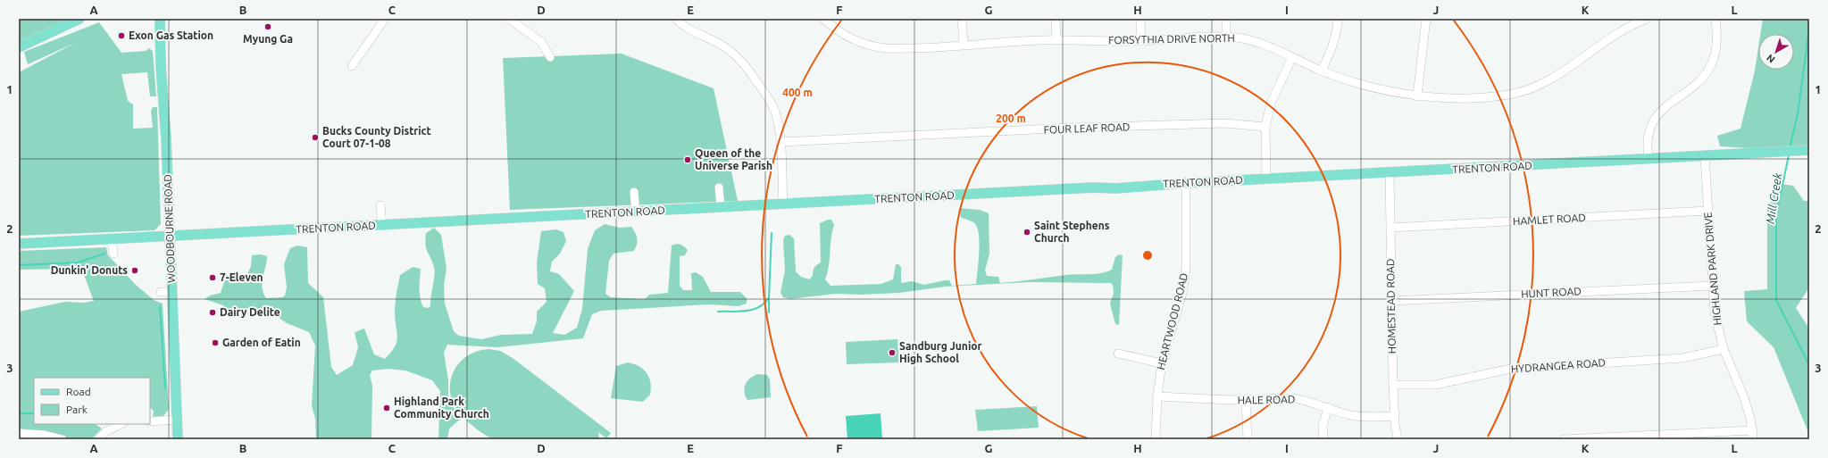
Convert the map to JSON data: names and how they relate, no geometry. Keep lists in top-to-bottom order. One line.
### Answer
{"streets":{"main road":["TRENTON ROAD","WOODBOURNE ROAD"],"street":["FORSYTHIA DRIVE NORTH","FOUR LEAF ROAD","HAMLET ROAD","HIGHLAND PARK DRIVE","HUNT ROAD","HOMESTEAD ROAD","HEARTWOOD ROAD","HYDRANGEA ROAD","HALE ROAD"]},"crossings":[["TRENTON ROAD","WOODBOURNE ROAD"],["TRENTON ROAD","HIGHLAND PARK DRIVE"],["TRENTON ROAD","HOMESTEAD ROAD"],["TRENTON ROAD","HEARTWOOD ROAD"],["HAMLET ROAD","HIGHLAND PARK DRIVE"],["HAMLET ROAD","HOMESTEAD ROAD"],["HIGHLAND PARK DRIVE","HUNT ROAD"],["HIGHLAND PARK DRIVE","HYDRANGEA ROAD"],["HUNT ROAD","HOMESTEAD ROAD"],["HOMESTEAD ROAD","HYDRANGEA ROAD"],["HOMESTEAD ROAD","HALE ROAD"],["HEARTWOOD ROAD","HALE ROAD"]],"water":["Mill Creek"],"places":["Myung Ga","Exon Gas Station","Bucks County District Court 07-1-08","Queen of the Universe Parish","Saint Stephens Church","Dunkin' Donuts","7-Eleven","Dairy Delite","Garden of Eatin","Sandburg Junior High School","Highland Park Community Church"],"legend":["Road","Park"],"north":"bottom left","grid":{"columns":["A","B","C","D","E","F","G","H","I","J","K","L"],"rows":["1","2","3"]},"rings":["400 m","200 m"]}
